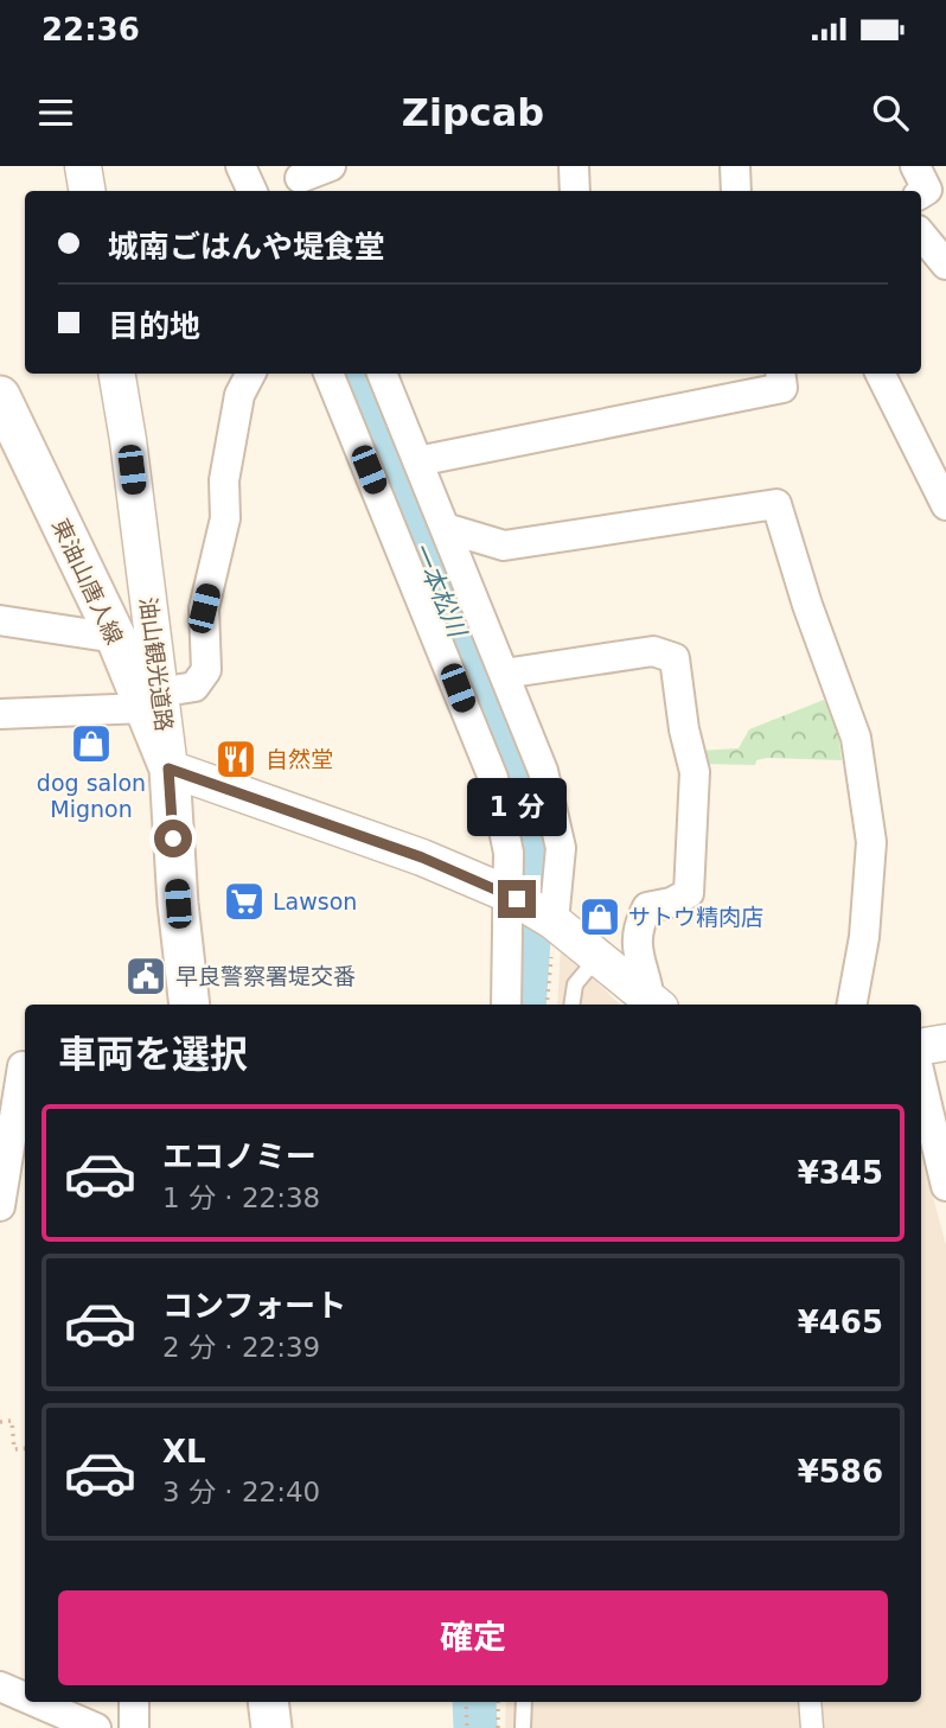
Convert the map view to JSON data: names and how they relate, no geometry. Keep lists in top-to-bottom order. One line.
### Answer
{"streets":{"main road":["東油山唐人線"],"street":["油山観光道路"]},"crossings":[["東油山唐人線","油山観光道路"]],"water":["一本松川"],"places":{"shop":["dog salon Mignon","サトウ精肉店"],"restaurant":["自然堂"],"supermarket":["Lawson"],"public building":["早良警察署堤交番"]},"page":{"status":"22:36","header":"Zipcab","banner":["城南ごはんや堤食堂","目的地"],"bubble":"1 分","heading":"車両を選択","list":[{"name":"エコノミー","note":"1 分 · 22:38","value":"¥345"},{"name":"コンフォート","note":"2 分 · 22:39","value":"¥465"},{"name":"XL","note":"3 分 · 22:40","value":"¥586"}],"buttons":"確定"}}
